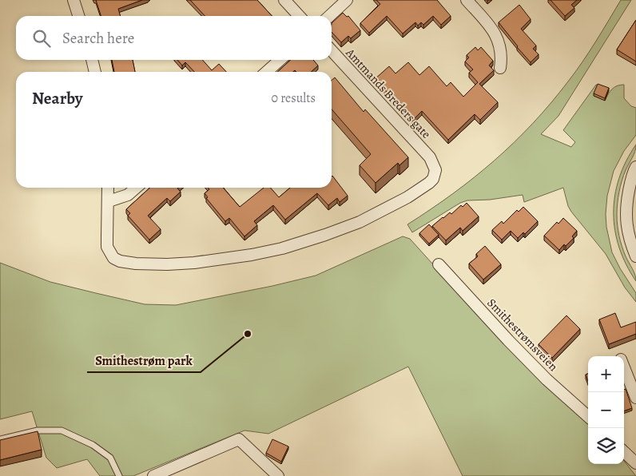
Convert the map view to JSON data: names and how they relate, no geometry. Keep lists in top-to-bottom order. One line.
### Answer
{"streets":{"street":["Amtmands Breders gate","Smithestrømsveien"]},"places":["Smithestrøm park"],"page":{"search":"Search here","heading":["Nearby","0 results"],"map_buttons":["+","−"]}}
